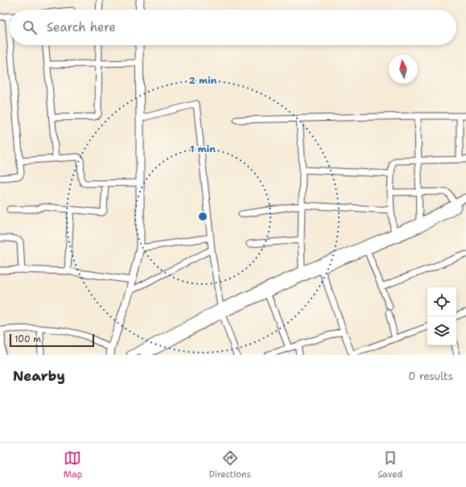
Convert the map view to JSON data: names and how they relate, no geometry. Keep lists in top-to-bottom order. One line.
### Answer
{"scale_bar":"100 m","north":"top","page":{"search":"Search here","scale":"100 m","heading":["Nearby","0 results"],"nav":["Map","Directions","Saved"]},"rings":["2 min","1 min"]}
